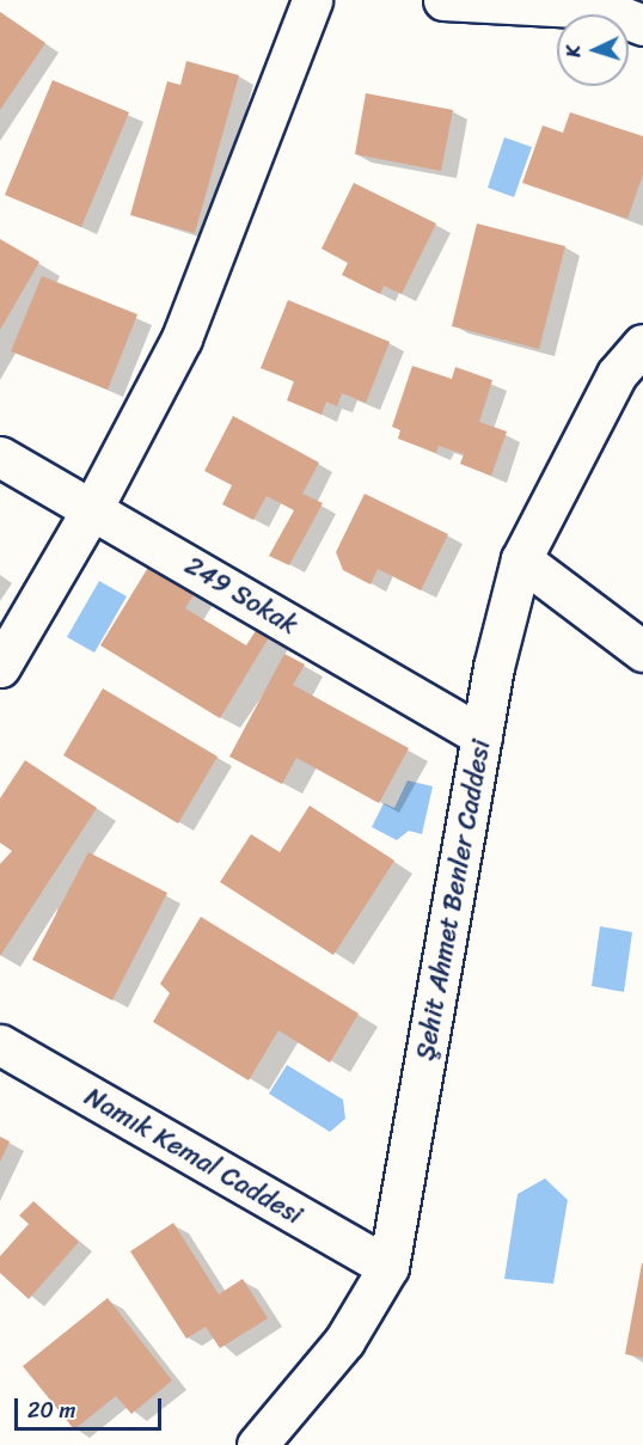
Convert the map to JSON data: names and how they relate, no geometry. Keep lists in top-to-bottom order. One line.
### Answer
{"streets":{"street":["249 Sokak","Şehit Ahmet Benler Caddesi","Namık Kemal Caddesi"]},"crossings":[["249 Sokak","Şehit Ahmet Benler Caddesi"],["Şehit Ahmet Benler Caddesi","Namık Kemal Caddesi"]],"scale_bar":"20 m","north":"left"}
